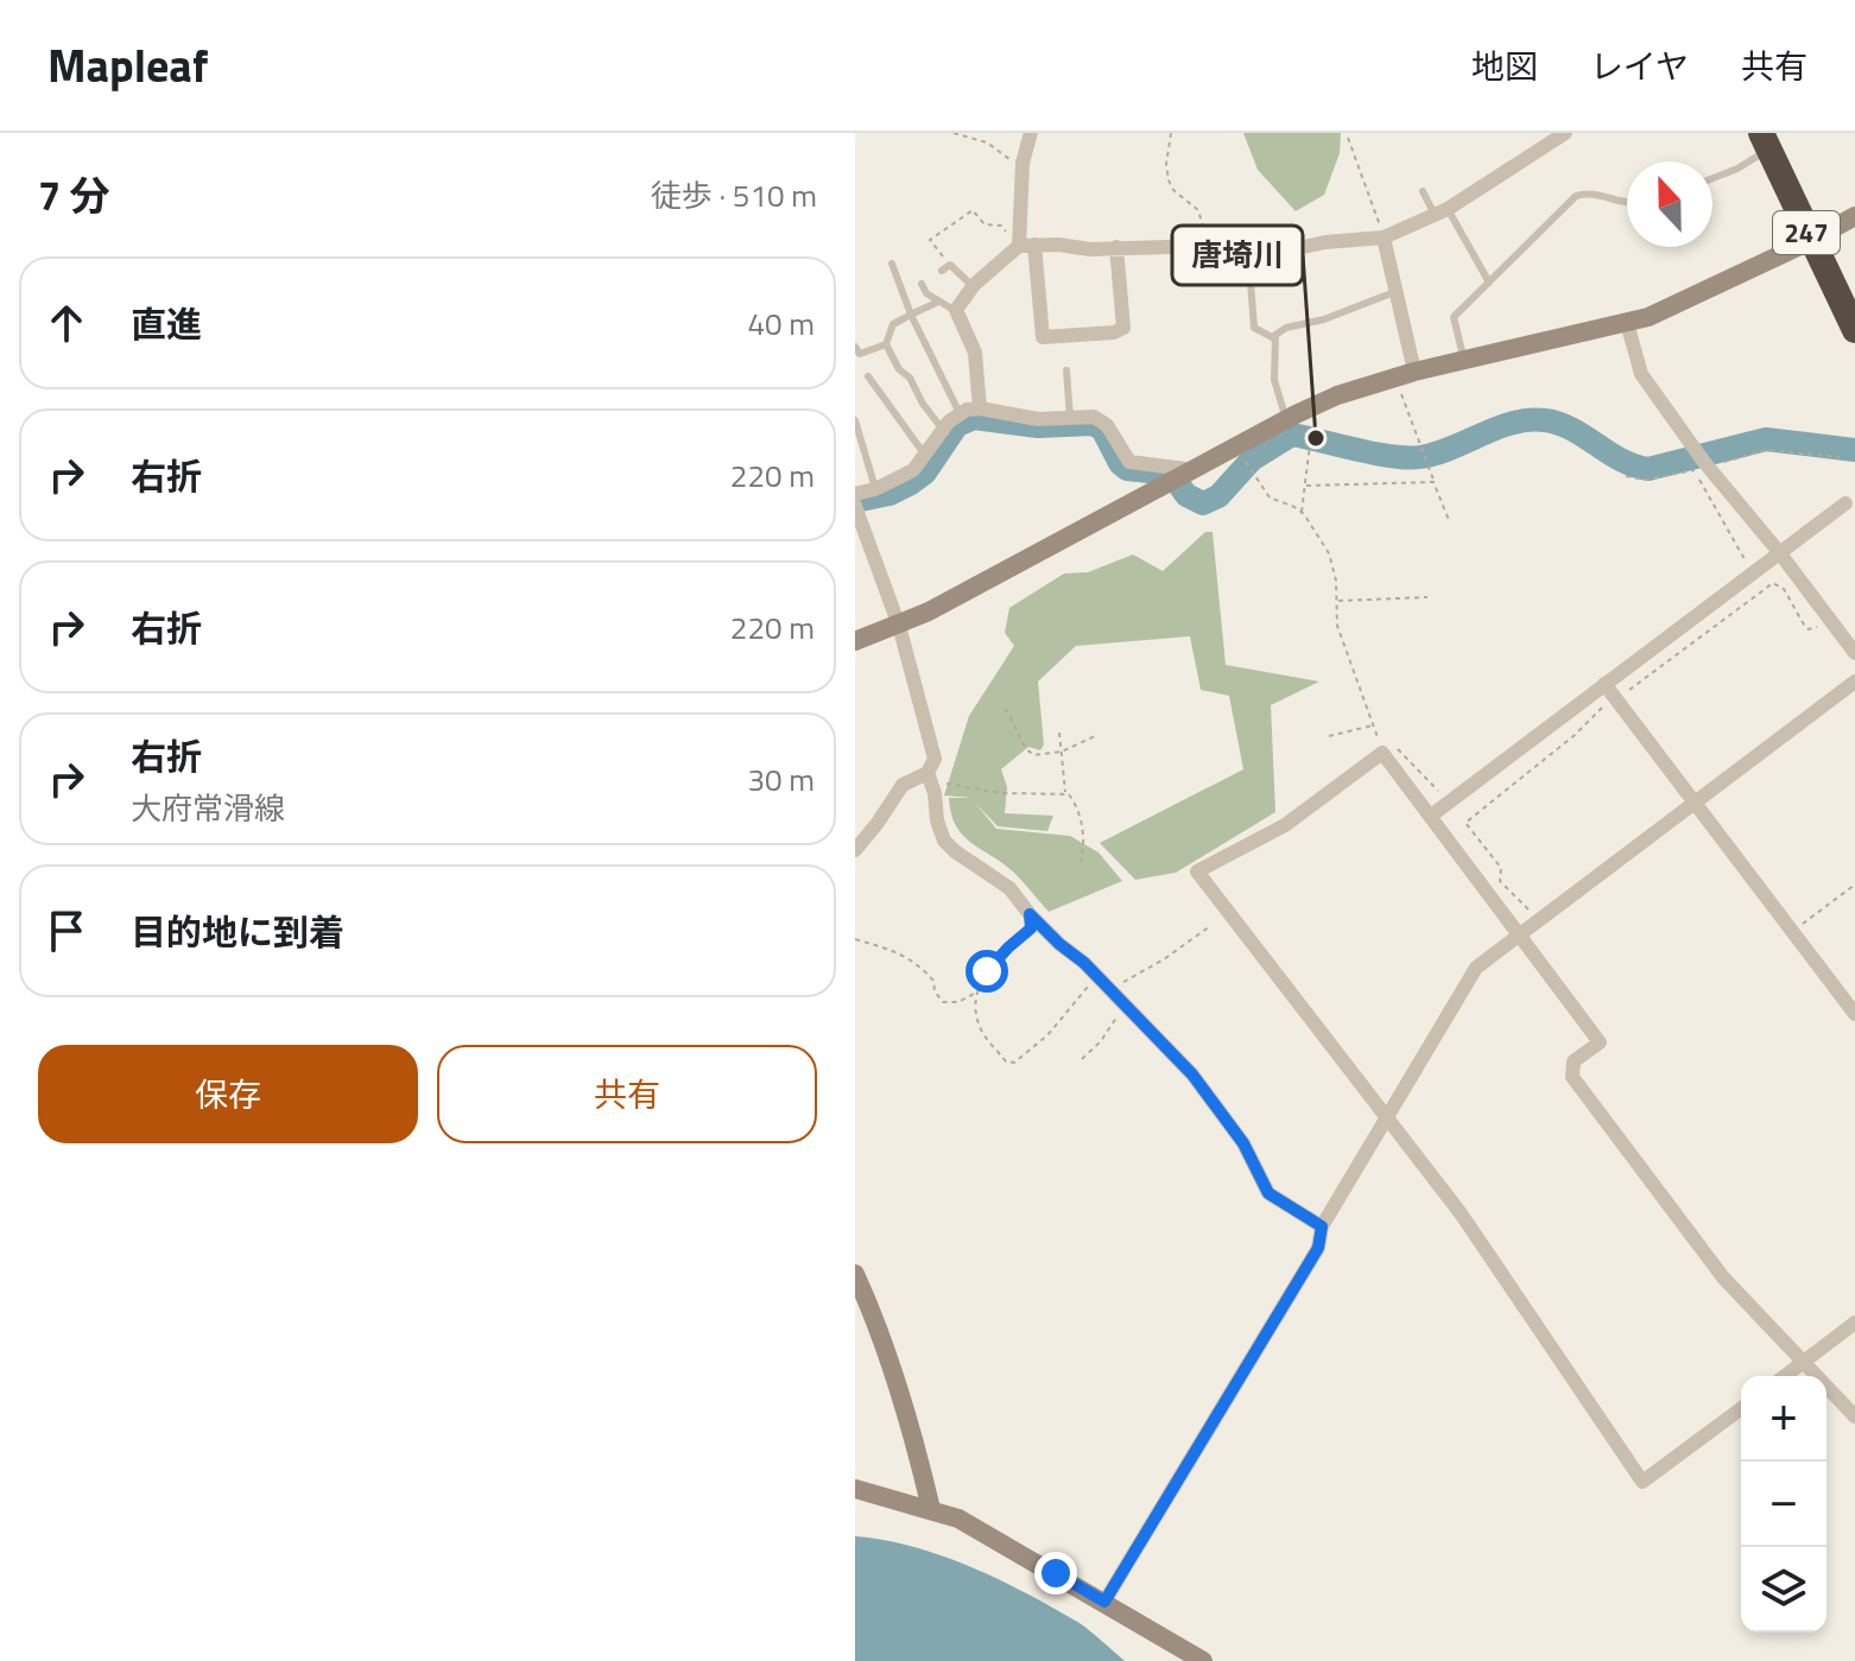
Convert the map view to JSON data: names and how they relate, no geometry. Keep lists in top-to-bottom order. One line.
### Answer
{"streets":{"highway":["247"]},"places":["唐埼川"],"north":"top","page":{"header":"Mapleaf","nav":["地図","レイヤ","共有"],"heading":["7 分","徒歩 · 510 m"],"list":[["直進","40 m"],["右折","220 m"],["右折","220 m"],["右折","大府常滑線","30 m"],"目的地に到着"],"buttons":["保存","共有"],"map_buttons":["+","−"]}}
